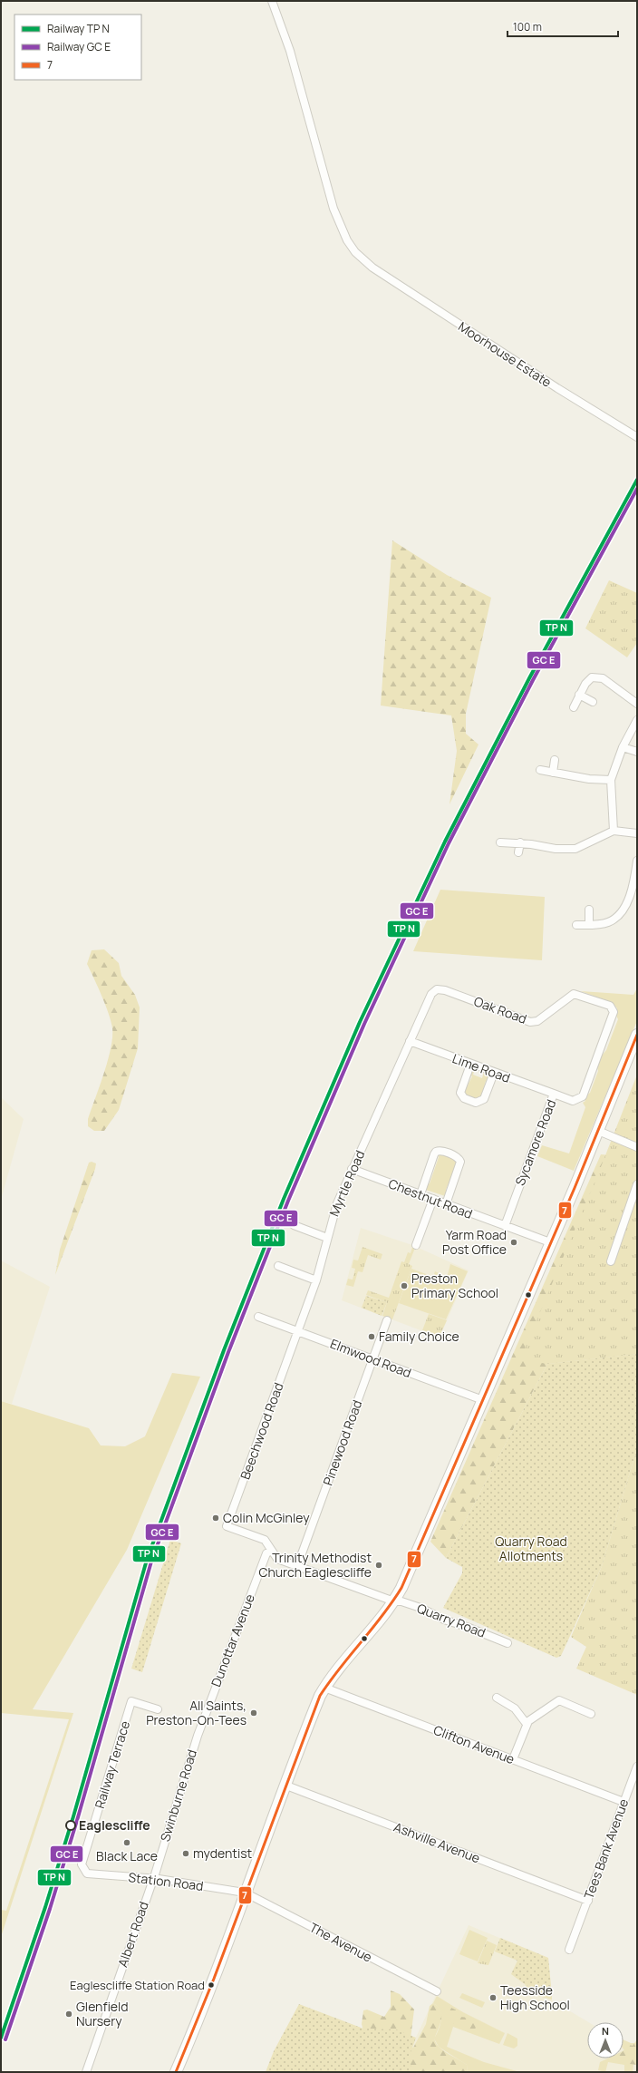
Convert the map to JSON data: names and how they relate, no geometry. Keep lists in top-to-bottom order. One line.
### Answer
{"streets":{"street":["Moorhouse Estate","Oak Road","Lime Road","Sycamore Road","Myrtle Road","Chestnut Road","Elmwood Road","Beechwood Road","Pinewood Road","Quarry Road","Dunottar Avenue","Clifton Avenue","Railway Terrace","Swinburne Road","Ashville Avenue","Tees Bank Avenue","Station Road","Albert Road","The Avenue"]},"crossings":[["Oak Road","Lime Road"],["Oak Road","Sycamore Road"],["Oak Road","Myrtle Road"],["Lime Road","Sycamore Road"],["Lime Road","Myrtle Road"],["Sycamore Road","Chestnut Road"],["Myrtle Road","Chestnut Road"],["Myrtle Road","Elmwood Road"],["Myrtle Road","Beechwood Road"],["Elmwood Road","Beechwood Road"],["Elmwood Road","Pinewood Road"],["Beechwood Road","Quarry Road"],["Pinewood Road","Quarry Road"],["Quarry Road","Dunottar Avenue"],["Dunottar Avenue","Swinburne Road"],["Clifton Avenue","Tees Bank Avenue"],["Railway Terrace","Station Road"],["Swinburne Road","Station Road"],["Swinburne Road","Albert Road"],["Ashville Avenue","Tees Bank Avenue"],["Station Road","Albert Road"],["Station Road","The Avenue"]],"parks":["Quarry Road Allotments"],"places":["Yarm Road Post Office","Preston Primary School","Family Choice","Colin McGinley","Trinity Methodist Church Eaglescliffe","All Saints, Preston-On-Tees","Eaglescliffe","Black Lace","mydentist","Eaglescliffe Station Road","Teesside High School","Glenfield Nursery"],"lines":["transit line 7"],"legend":["Railway TP N","Railway GC E","7"],"scale_bar":"100 m","north":"top"}
